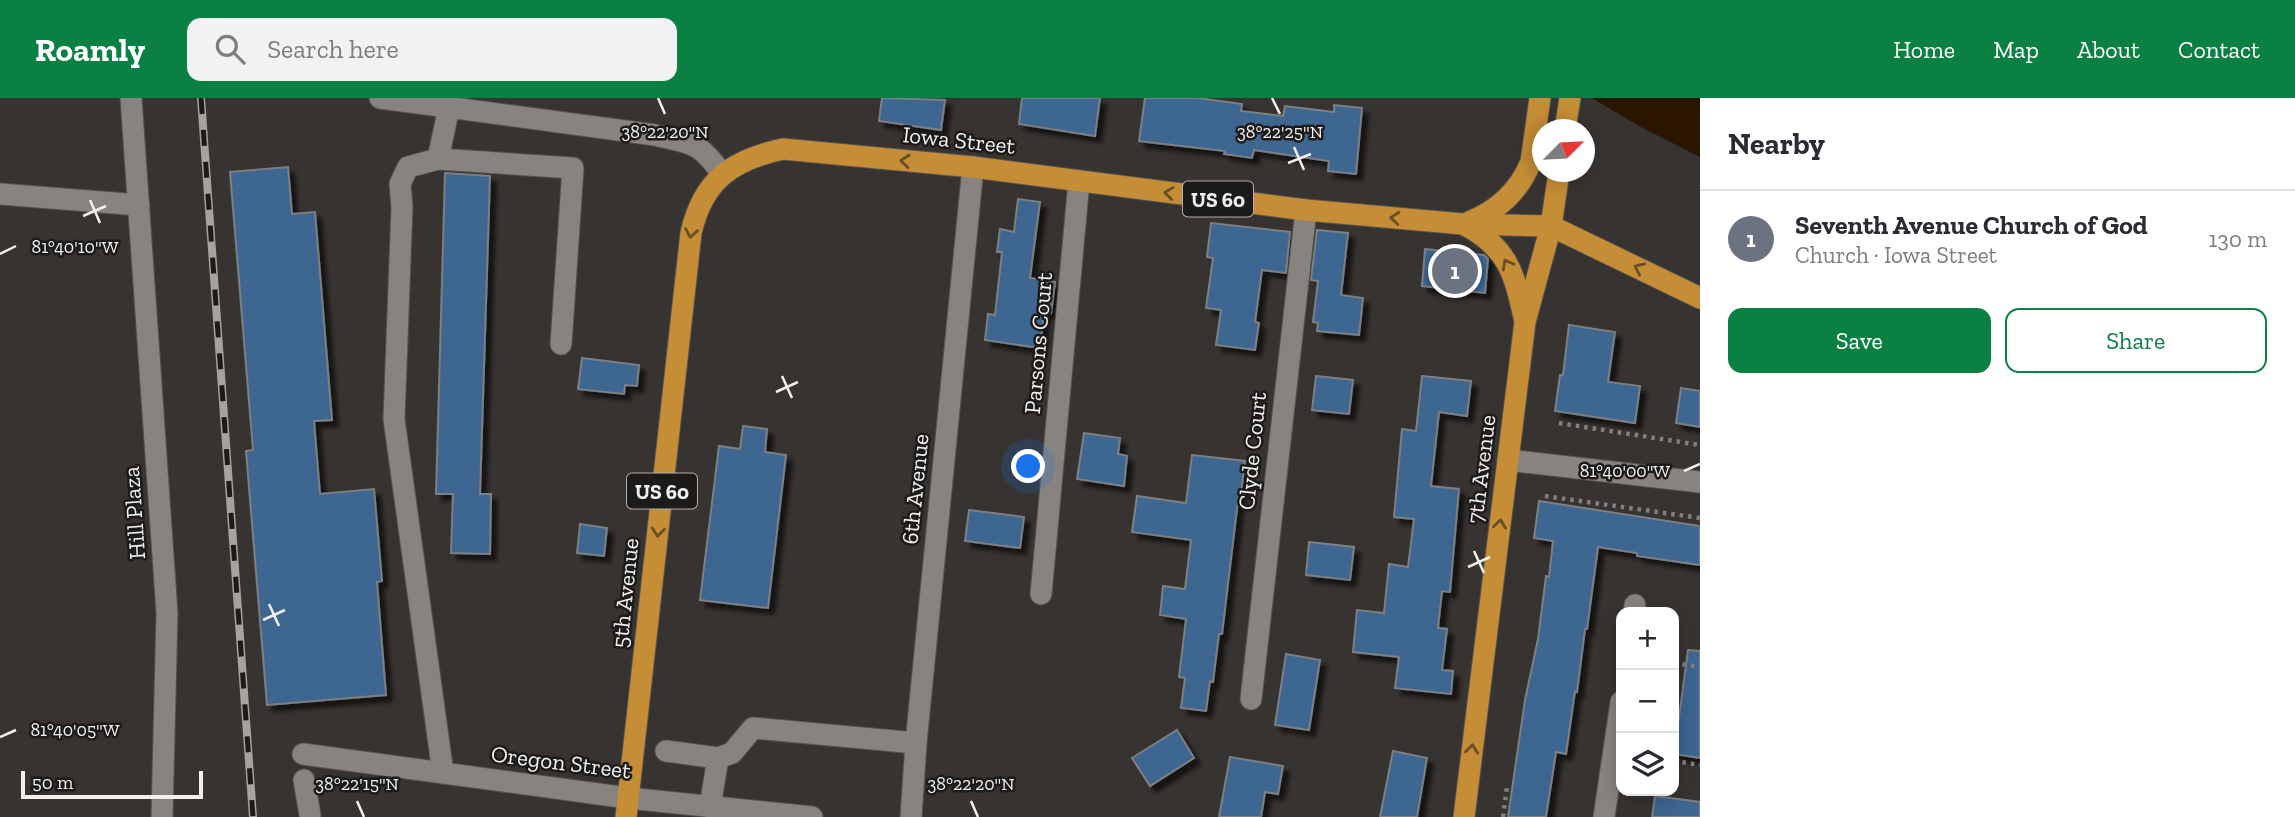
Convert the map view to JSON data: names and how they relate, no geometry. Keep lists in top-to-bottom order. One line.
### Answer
{"streets":{"main road":["Iowa Street","US 60","7th Avenue","5th Avenue"],"street":["Parsons Court","Clyde Court","6th Avenue","Hill Plaza","Oregon Street"]},"crossings":[["Iowa Street","US 60"],["Iowa Street","Parsons Court"],["Iowa Street","Clyde Court"],["Iowa Street","7th Avenue"],["Iowa Street","6th Avenue"],["Iowa Street","5th Avenue"],["US 60","7th Avenue"],["5th Avenue","Oregon Street"]],"one_way":["Iowa Street","7th Avenue","5th Avenue"],"scale_bar":"50 m","north":"top right","page":{"header":"Roamly","search":"Search here","nav":["Home","Map","About","Contact"],"heading":"Nearby","list":[{"mark":"1","name":"Seventh Avenue Church of God","note":"Church · Iowa Street","value":"130 m"}],"pins":"1","buttons":["Save","Share"],"map_buttons":["+","−"],"scale":"50 m"},"coordinates":["38°22'20\"N","38°22'25\"N","81°40'10\"W","81°40'00\"W","81°40'05\"W","38°22'15\"N"]}
